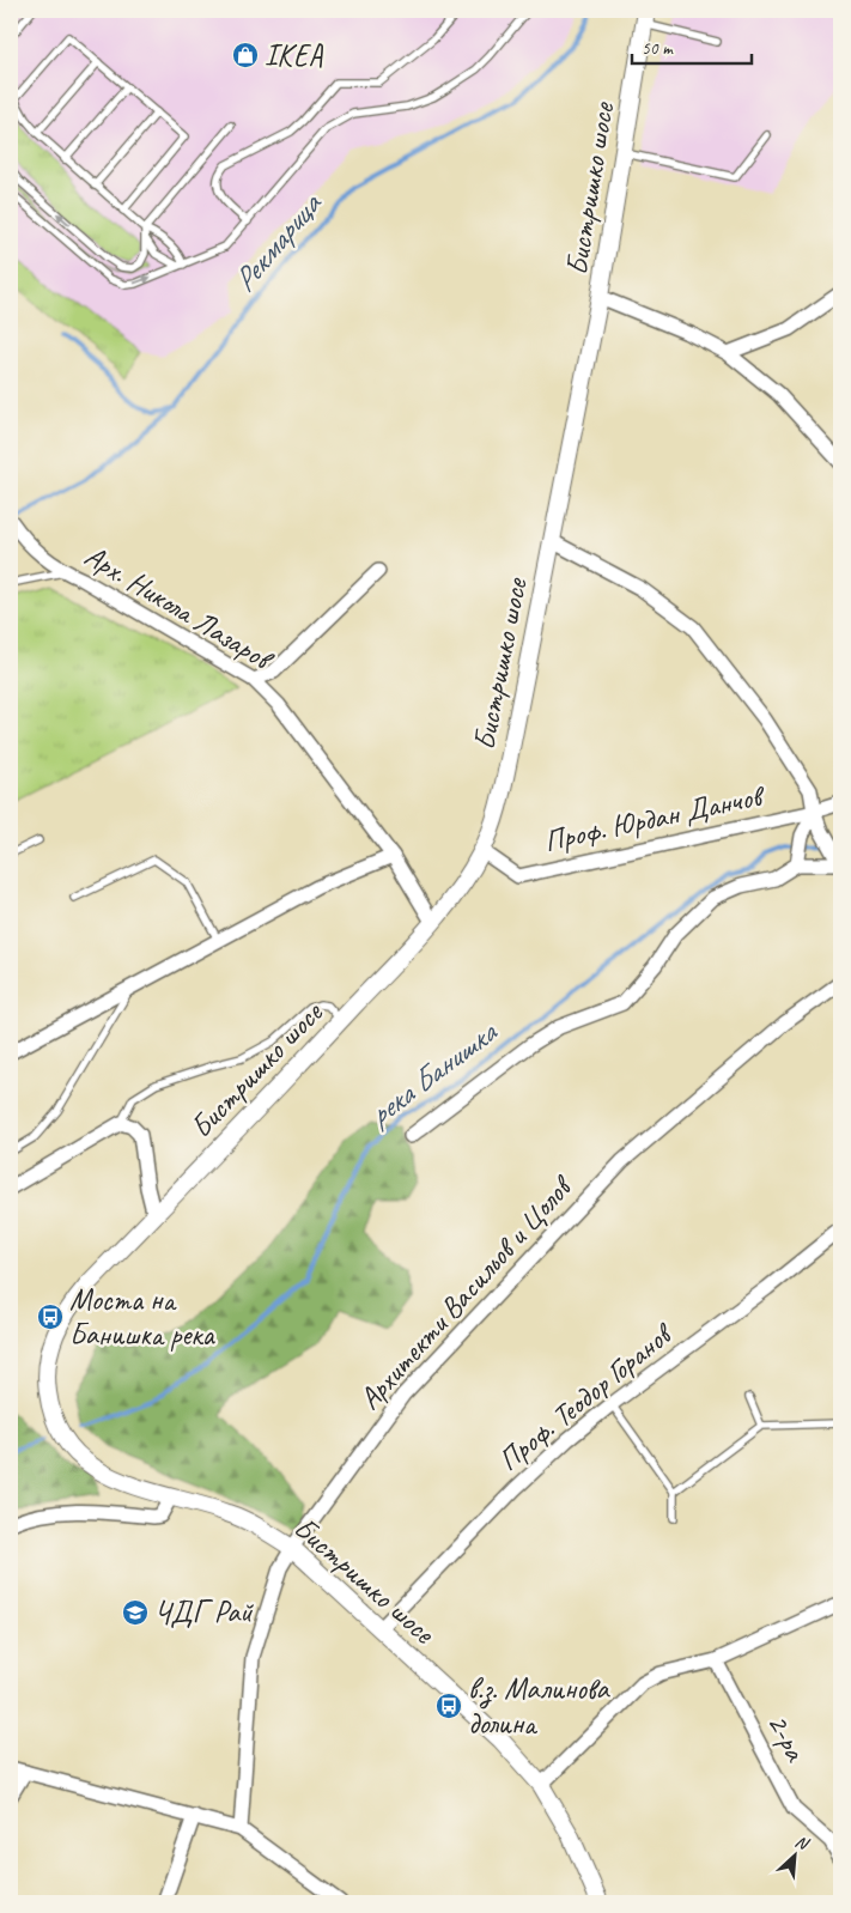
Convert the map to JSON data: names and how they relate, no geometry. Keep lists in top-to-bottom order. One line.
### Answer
{"streets":{"street":["Бистришко шосе","Арх. Никола Лазаров","Проф. Юрдан Данчов","Архитекти Васильов и Цолов","Проф. Теодор Горанов","2-ра"]},"crossings":[["Бистришко шосе","Арх. Никола Лазаров"],["Бистришко шосе","Проф. Юрдан Данчов"],["Бистришко шосе","Архитекти Васильов и Цолов"],["Бистришко шосе","Проф. Теодор Горанов"]],"water":["Рекмарица","река Банишка"],"places":{"shop":["IKEA"],"bus stop":["Моста на Банишка река","в.з. Малинова долина"],"school or university":["ЧДГ Рай"]},"scale_bar":"50 m","north":"top right"}
